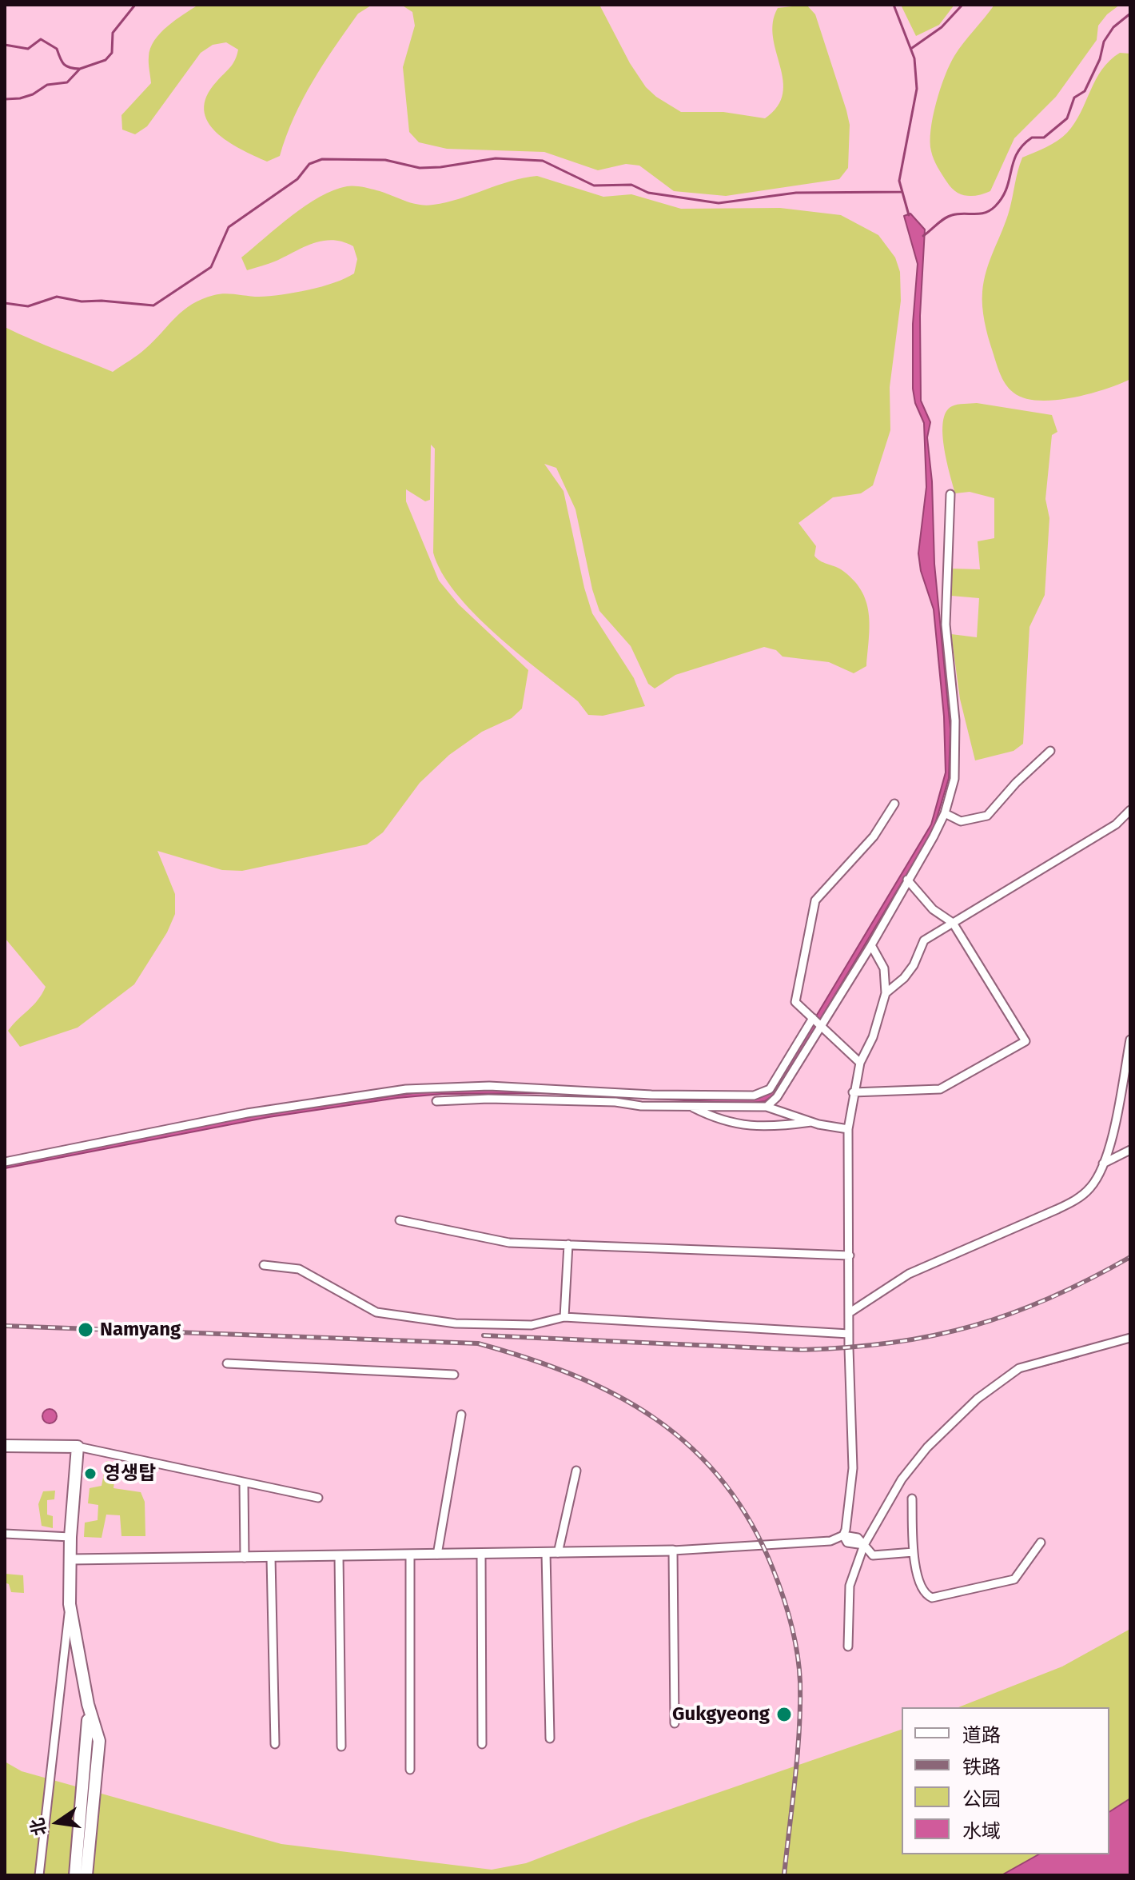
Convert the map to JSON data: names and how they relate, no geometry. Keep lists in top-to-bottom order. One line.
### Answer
{"places":["Namyang","영생탑","Gukgyeong"],"legend":["道路","铁路","公园","水域"],"north":"left"}
